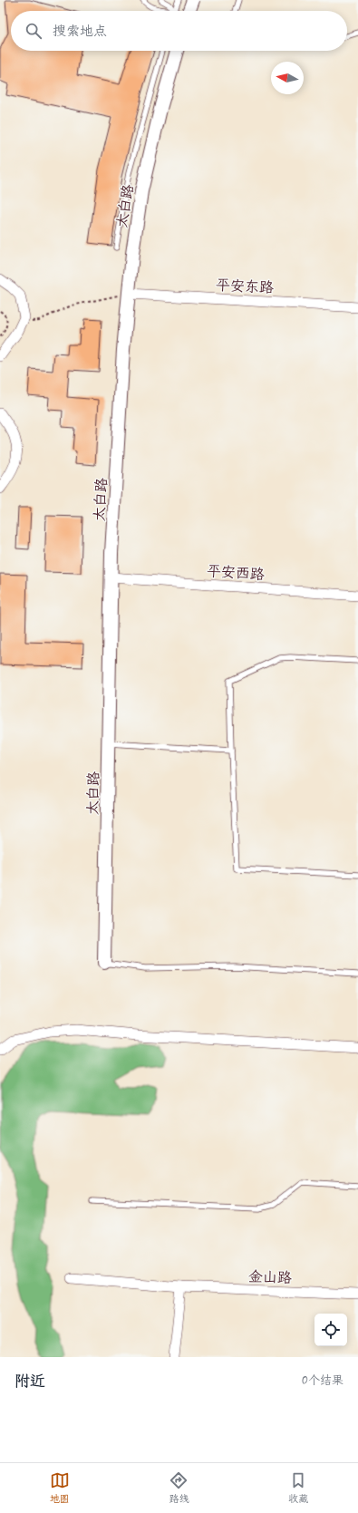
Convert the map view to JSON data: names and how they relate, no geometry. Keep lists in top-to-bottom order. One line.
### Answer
{"streets":{"street":["太白路","平安东路","平安西路","金山路"]},"crossings":[["太白路","平安东路"],["太白路","平安西路"]],"north":"left","page":{"search":"搜索地点","heading":["附近","0个结果"],"nav":["地图","路线","收藏"]}}
